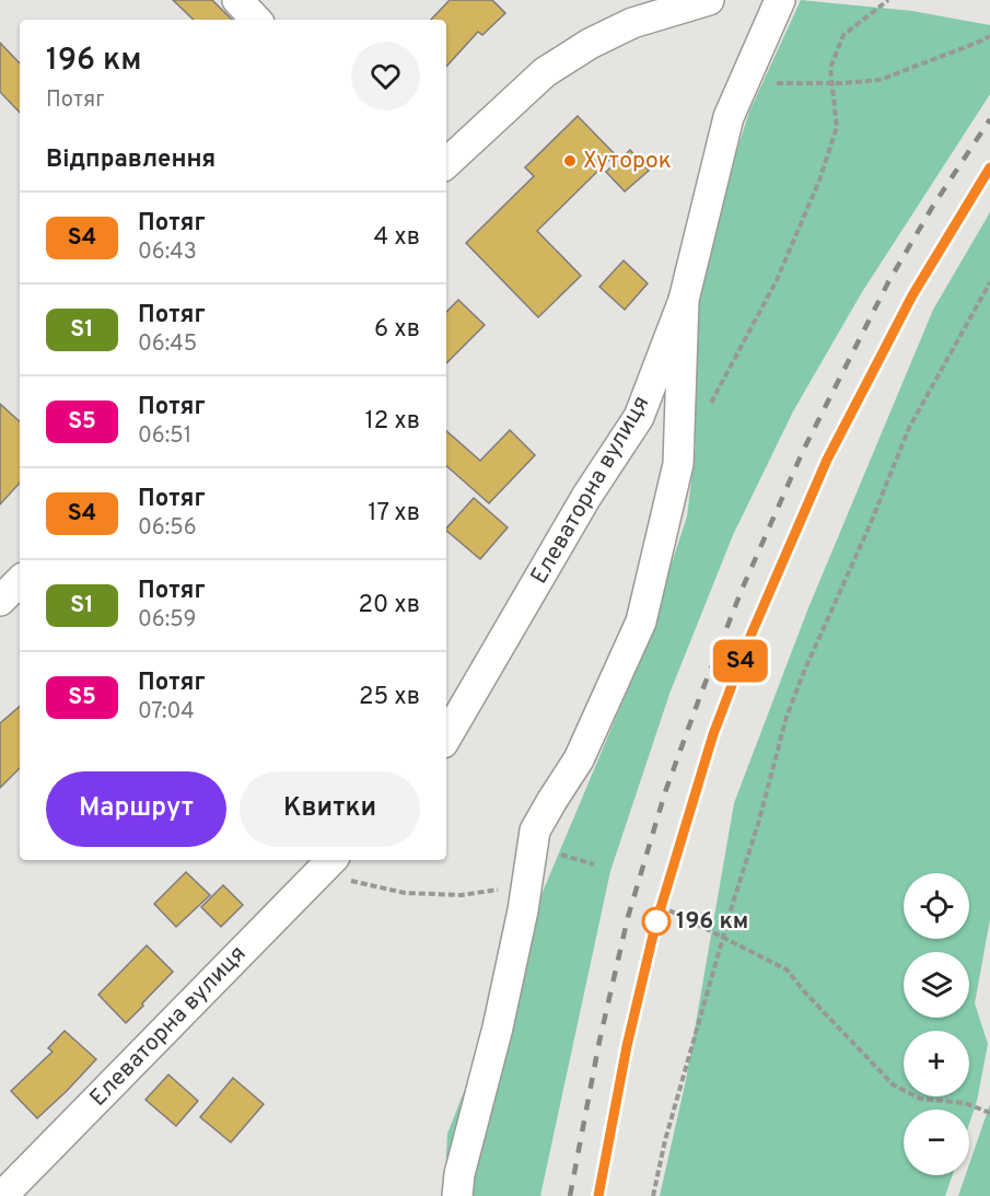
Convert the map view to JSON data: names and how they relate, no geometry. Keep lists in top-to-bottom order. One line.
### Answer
{"streets":{"street":["Елеваторна вулиця"]},"places":["Хуторок","196 км"],"page":{"on_map":"S4","heading":[["196 км","Потяг"],"Відправлення"],"list":[{"mark":"S4","name":"Потяг","note":"06:43","value":"4 хв"},{"mark":"S1","name":"Потяг","note":"06:45","value":"6 хв"},{"mark":"S5","name":"Потяг","note":"06:51","value":"12 хв"},{"mark":"S4","name":"Потяг","note":"06:56","value":"17 хв"},{"mark":"S1","name":"Потяг","note":"06:59","value":"20 хв"},{"mark":"S5","name":"Потяг","note":"07:04","value":"25 хв"}],"buttons":["Маршрут","Квитки"],"map_buttons":["+","−"]}}
